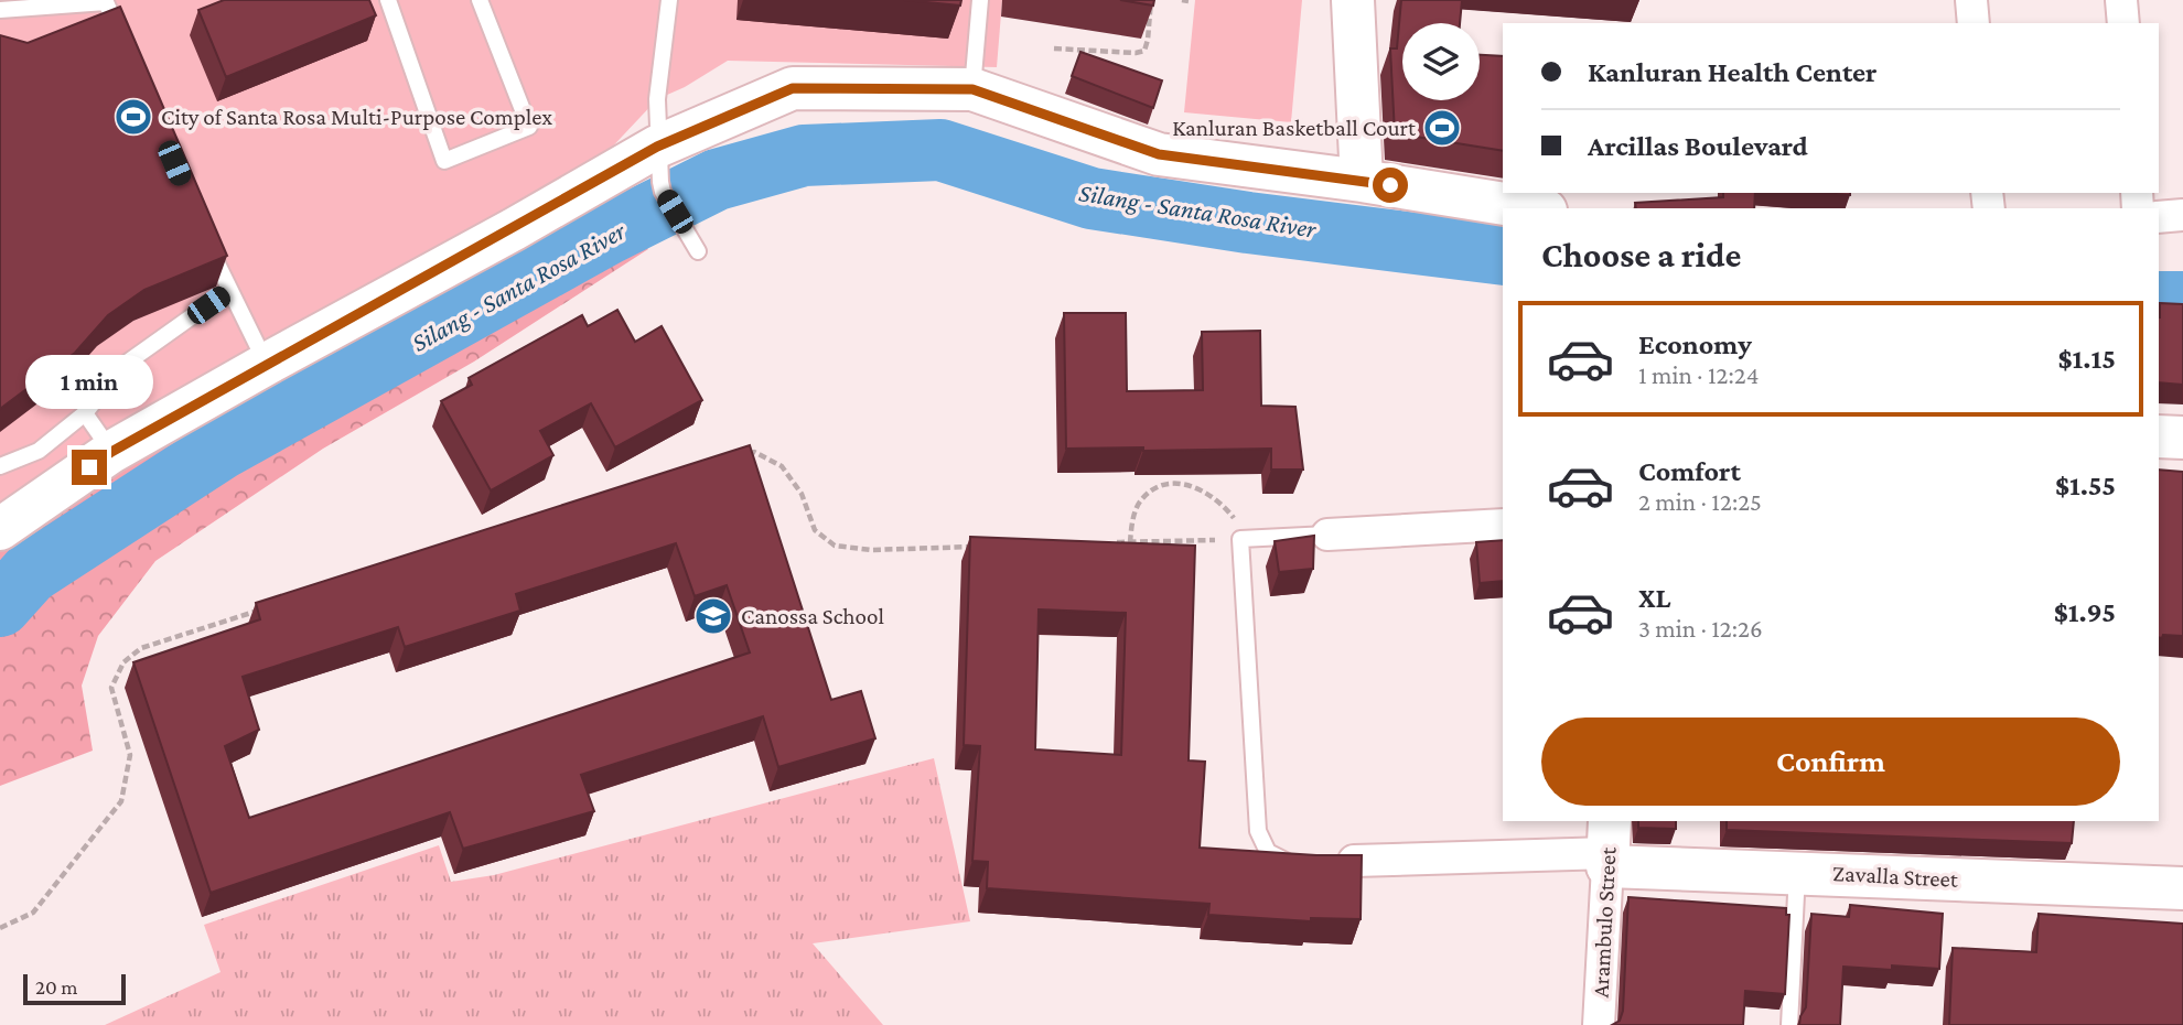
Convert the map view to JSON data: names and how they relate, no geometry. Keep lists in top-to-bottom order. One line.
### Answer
{"streets":{"main road":["Zavalla Street"],"street":["Arambulo Street"]},"crossings":[["Zavalla Street","Arambulo Street"]],"water":["Silang - Santa Rosa River"],"places":{"sports":["City of Santa Rosa Multi-Purpose Complex","Kanluran Basketball Court"],"school or university":["Canossa School"]},"scale_bar":"20 m","page":{"banner":["Kanluran Health Center","Arcillas Boulevard"],"heading":"Choose a ride","list":[{"name":"Economy","note":"1 min · 12:24","value":"$1.15"},{"name":"Comfort","note":"2 min · 12:25","value":"$1.55"},{"name":"XL","note":"3 min · 12:26","value":"$1.95"}],"bubble":"1 min","buttons":"Confirm","scale":"20 m"}}
